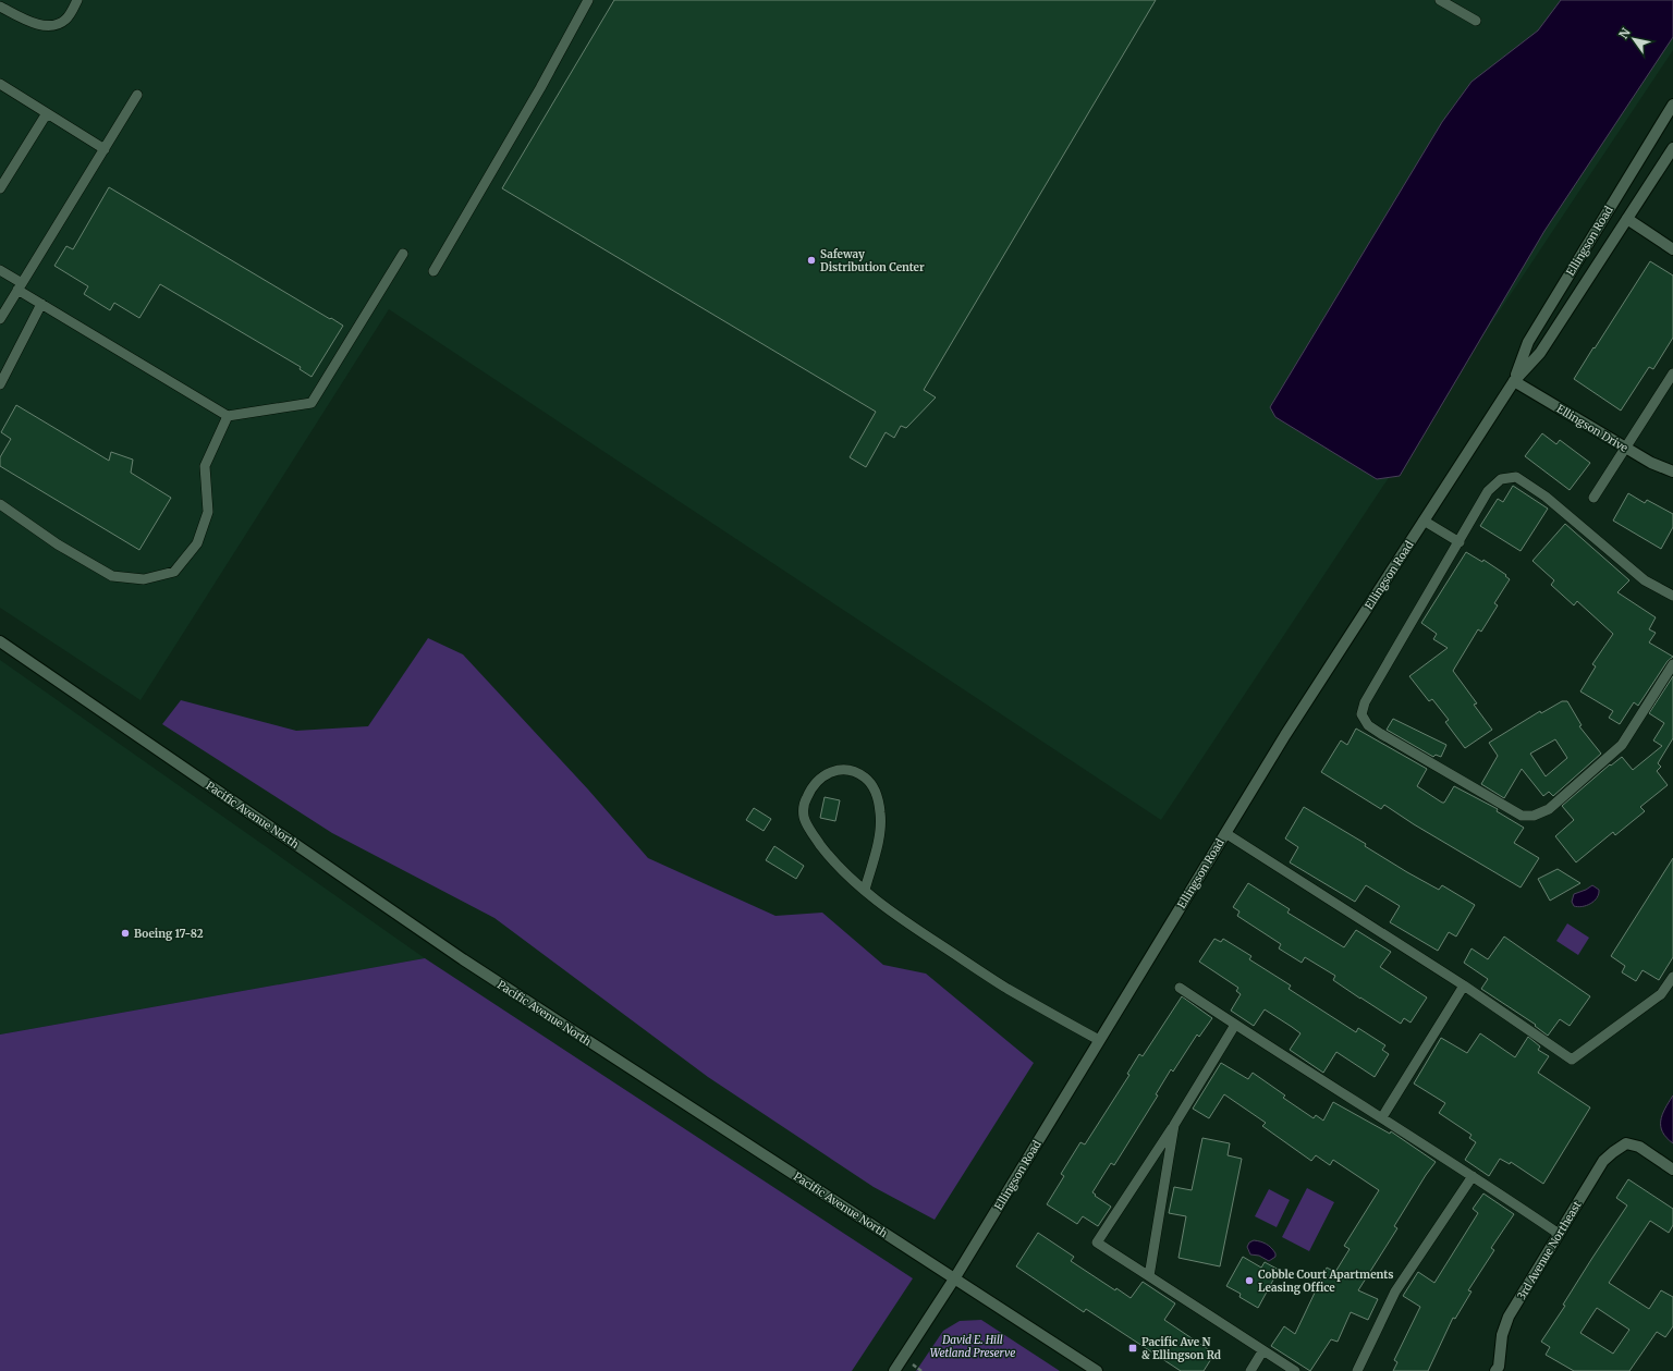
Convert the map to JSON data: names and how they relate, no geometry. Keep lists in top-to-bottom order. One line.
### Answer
{"streets":{"street":["Ellingson Road","Ellingson Drive","Pacific Avenue North","3rd Avenue Northeast"]},"crossings":[["Ellingson Road","Ellingson Drive"],["Ellingson Road","Pacific Avenue North"]],"parks":["David E. Hill Wetland Preserve"],"places":{"other":["Safeway Distribution Center","Boeing 17-82","Cobble Court Apartments Leasing Office"],"transit":["Pacific Ave N & Ellingson Rd"]},"north":"top left"}
